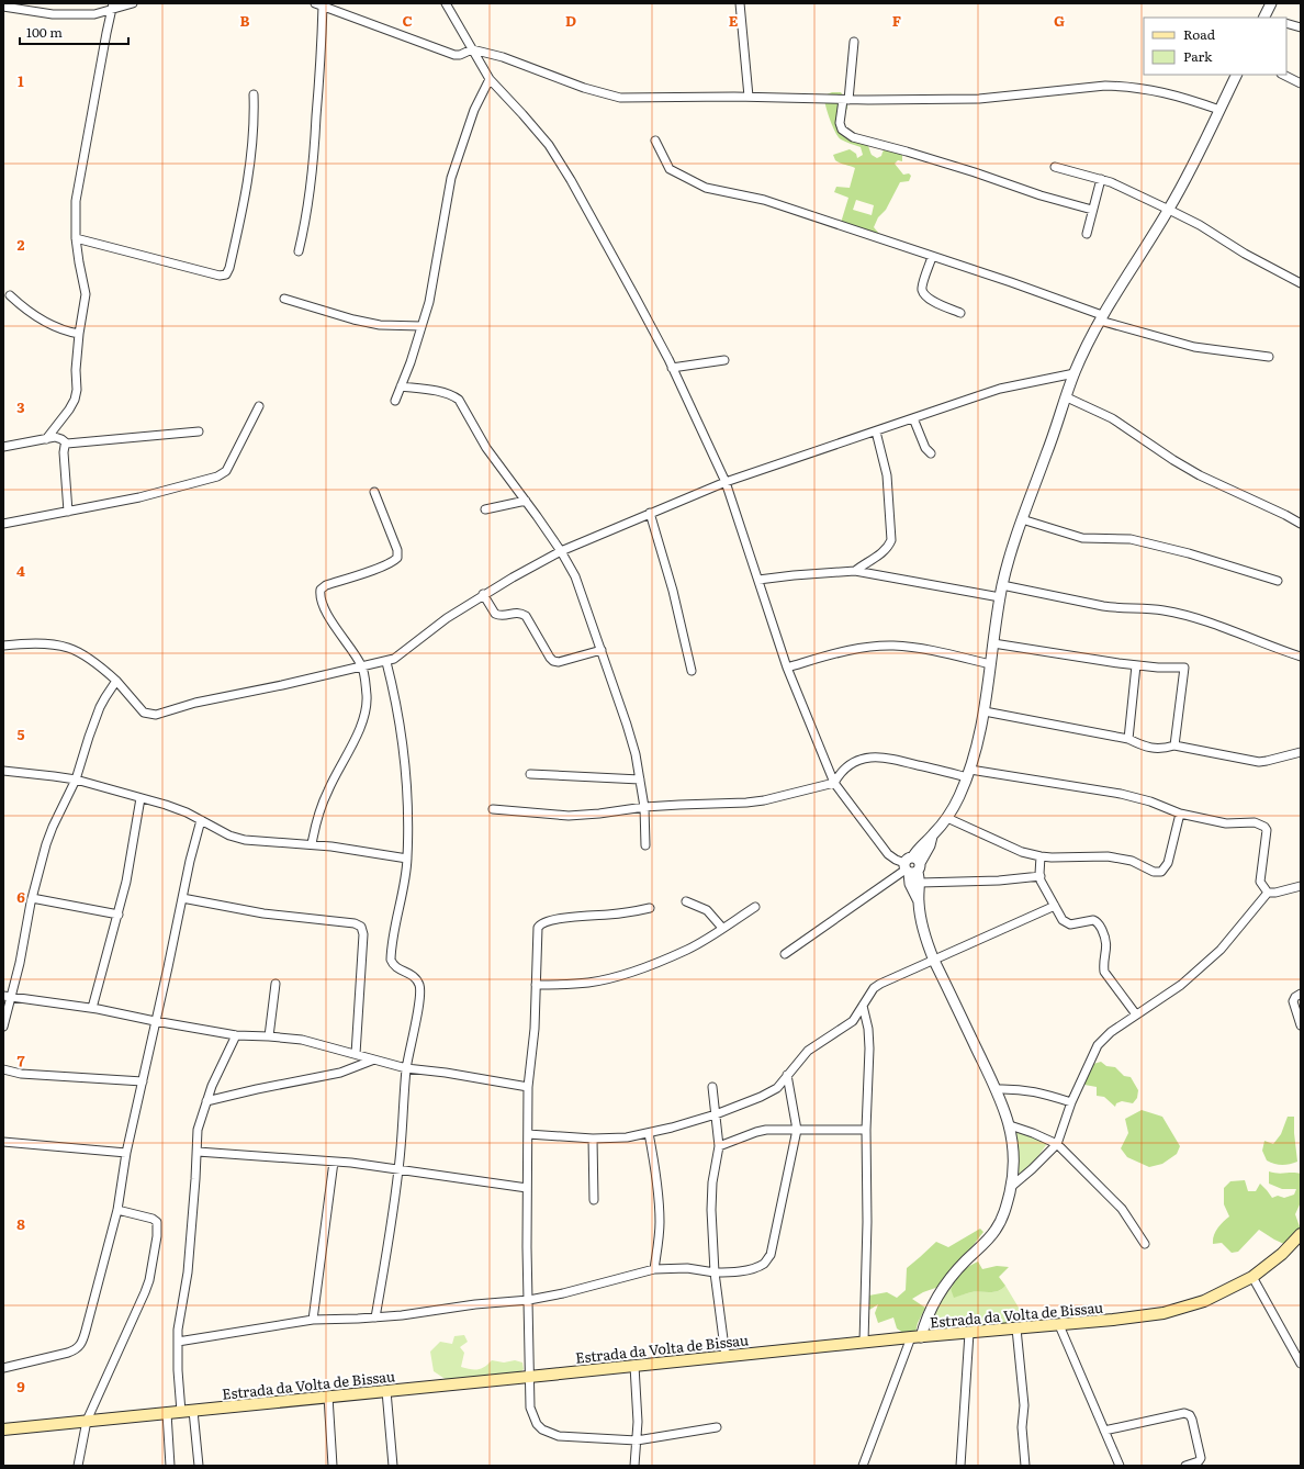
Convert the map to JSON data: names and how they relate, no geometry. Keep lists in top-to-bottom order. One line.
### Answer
{"streets":{"main road":["Estrada da Volta de Bissau"]},"legend":["Road","Park"],"scale_bar":"100 m","grid":{"columns":["B","C","D","E","F","G"],"rows":["1","2","3","4","5","6","7","8","9"]}}
